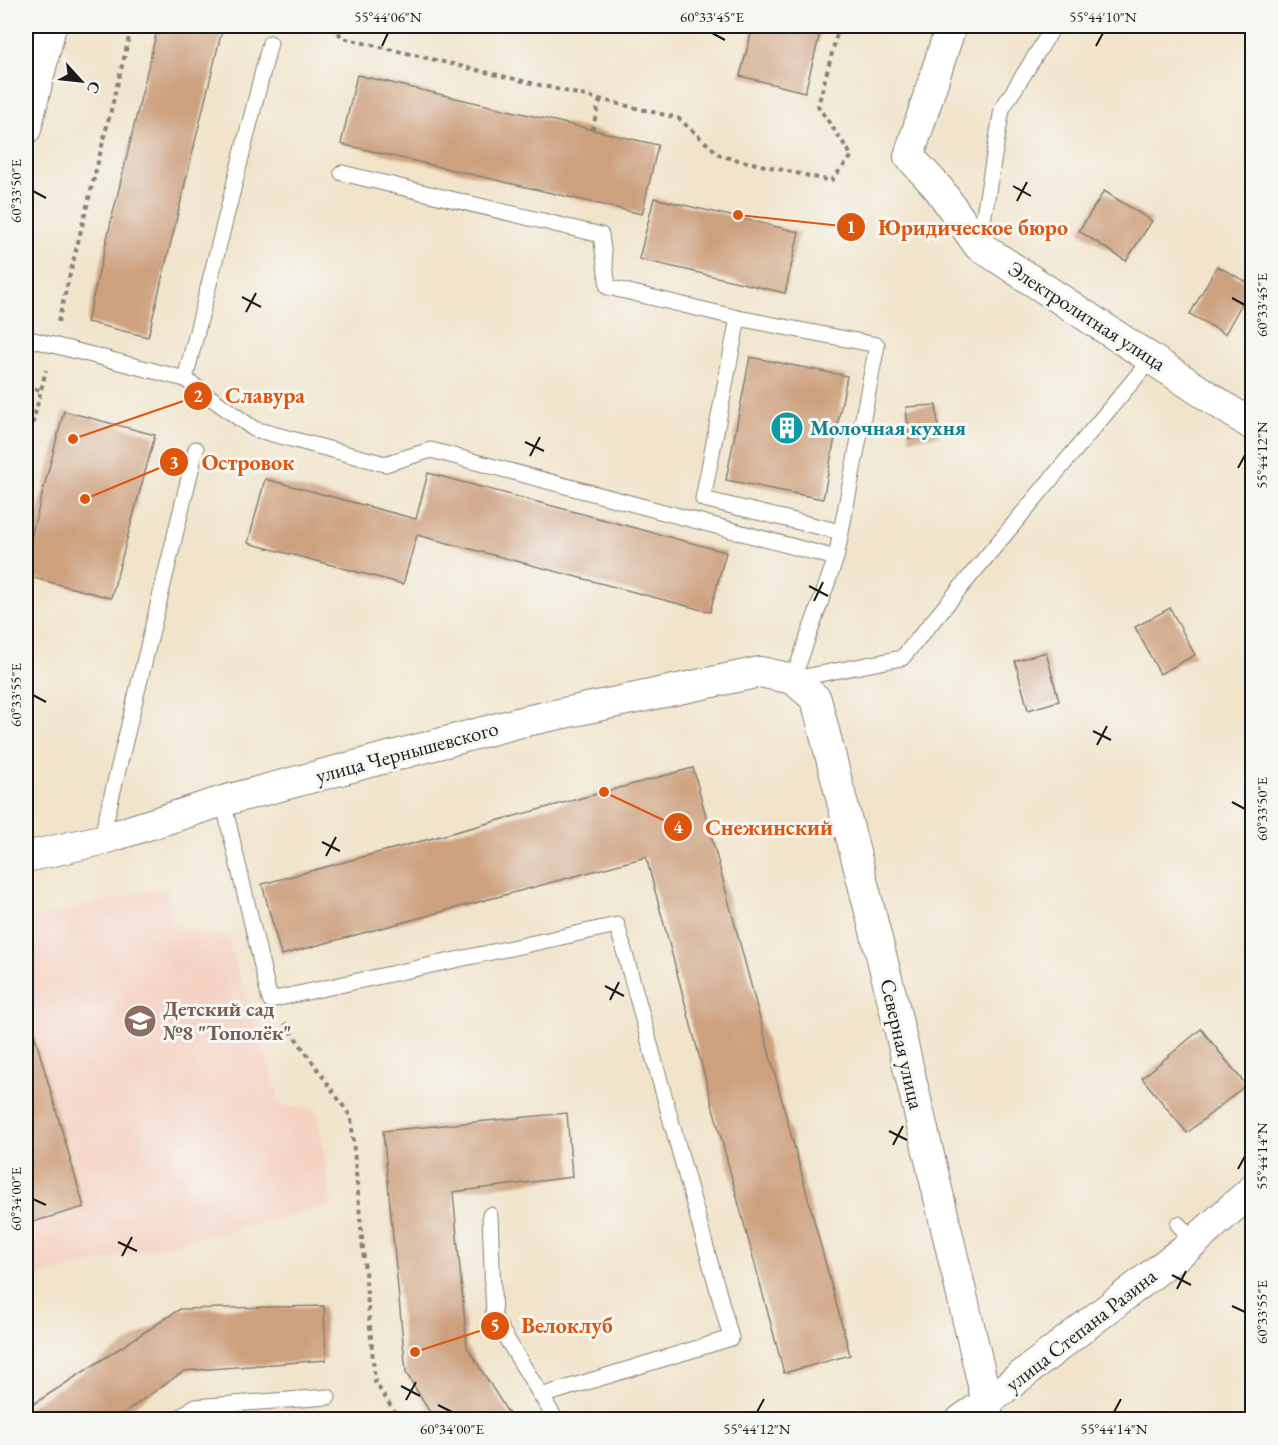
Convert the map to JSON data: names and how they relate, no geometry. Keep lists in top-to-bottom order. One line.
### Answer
{"streets":{"street":["Электролитная улица","улица Чернышевского","Северная улица","улица Степана Разина"]},"crossings":[["улица Чернышевского","Северная улица"],["Северная улица","улица Степана Разина"]],"places":{"other":["Юридическое бюро","Славура","Островок","Снежинский","Велоклуб"],"building":["Молочная кухня"],"school or university":["Детский сад №8 \"Тополёк\""]},"north":"bottom right","coordinates":["55°44'06\"N","60°33'45\"E","55°44'10\"N","60°33'50\"E","55°44'12\"N","60°33'55\"E","55°44'14\"N","60°34'00\"E"]}
